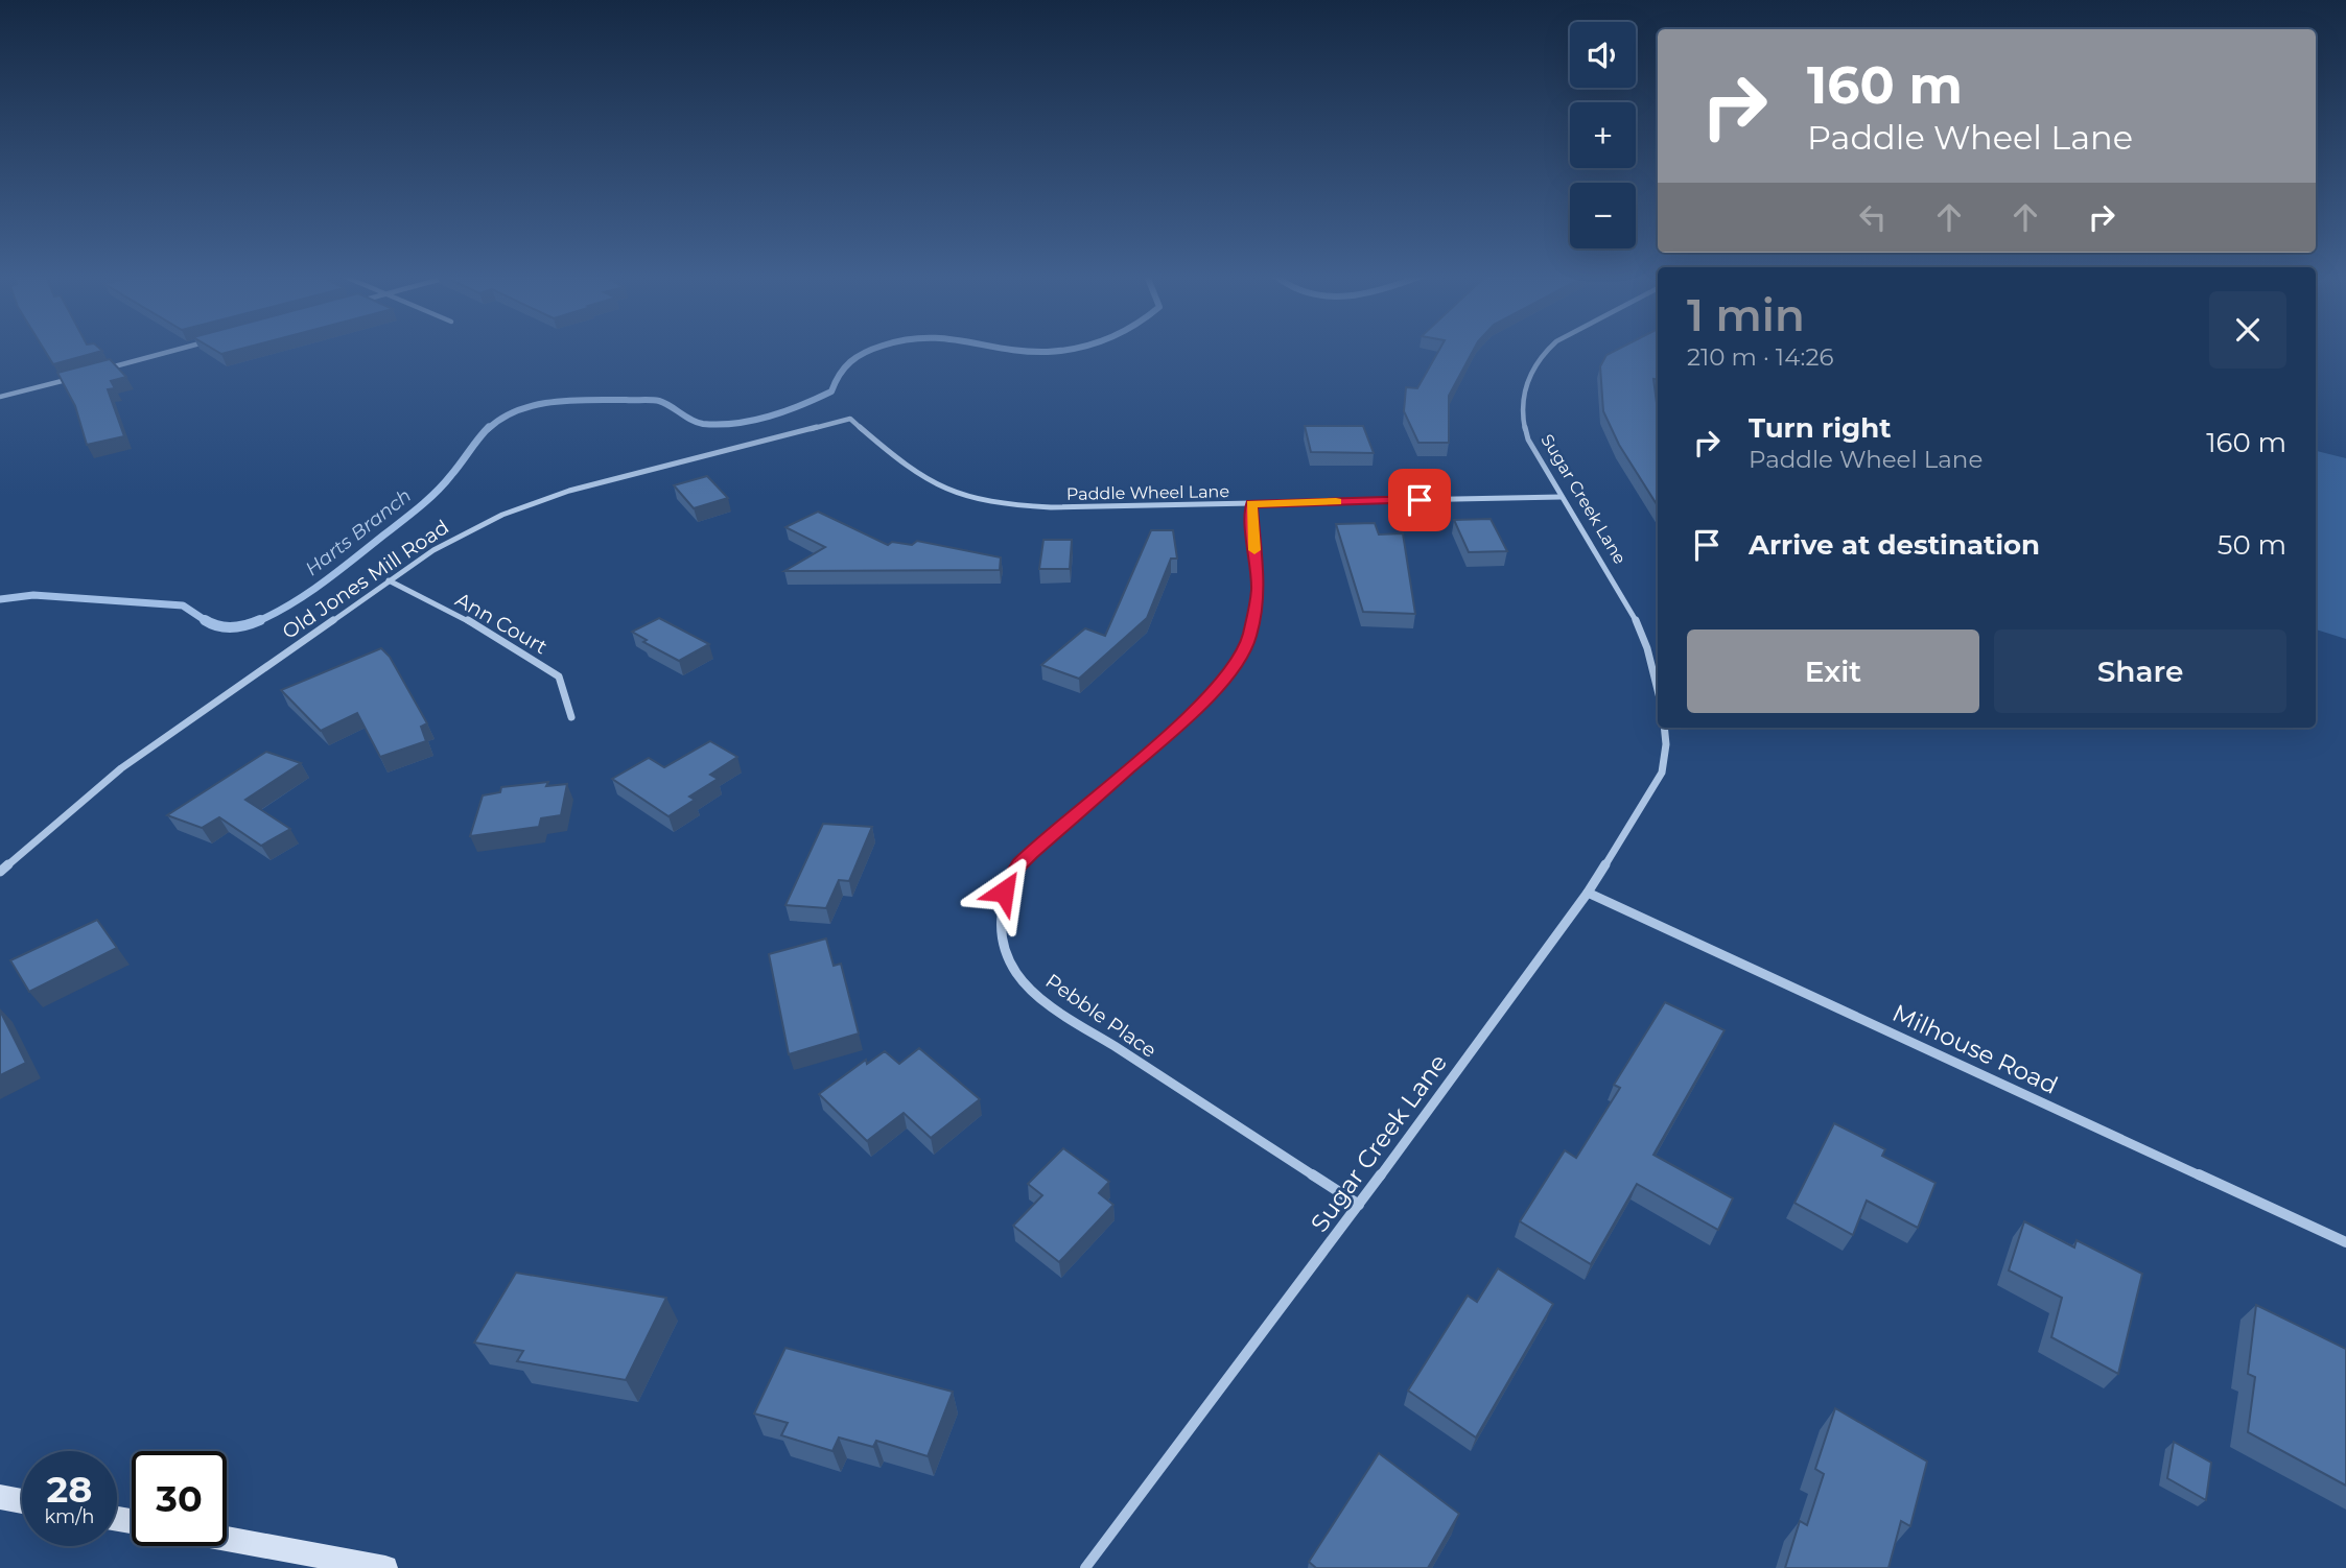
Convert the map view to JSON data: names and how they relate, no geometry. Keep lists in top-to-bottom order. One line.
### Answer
{"streets":{"street":["Paddle Wheel Lane","Sugar Creek Lane","Old Jones Mill Road","Ann Court","Pebble Place","Milhouse Road"]},"crossings":[["Paddle Wheel Lane","Sugar Creek Lane"],["Paddle Wheel Lane","Old Jones Mill Road"],["Paddle Wheel Lane","Pebble Place"],["Sugar Creek Lane","Pebble Place"],["Sugar Creek Lane","Milhouse Road"],["Old Jones Mill Road","Ann Court"]],"water":["Harts Branch"],"page":{"map_buttons":["+","−"],"turn":["160 m","Paddle Wheel Lane"],"heading":["1 min","210 m · 14:26"],"list":[{"name":"Turn right","note":"Paddle Wheel Lane","value":"160 m"},{"name":"Arrive at destination","value":"50 m"}],"buttons":["Exit","Share"],"speed":"28 km/h","limit":"30"}}
